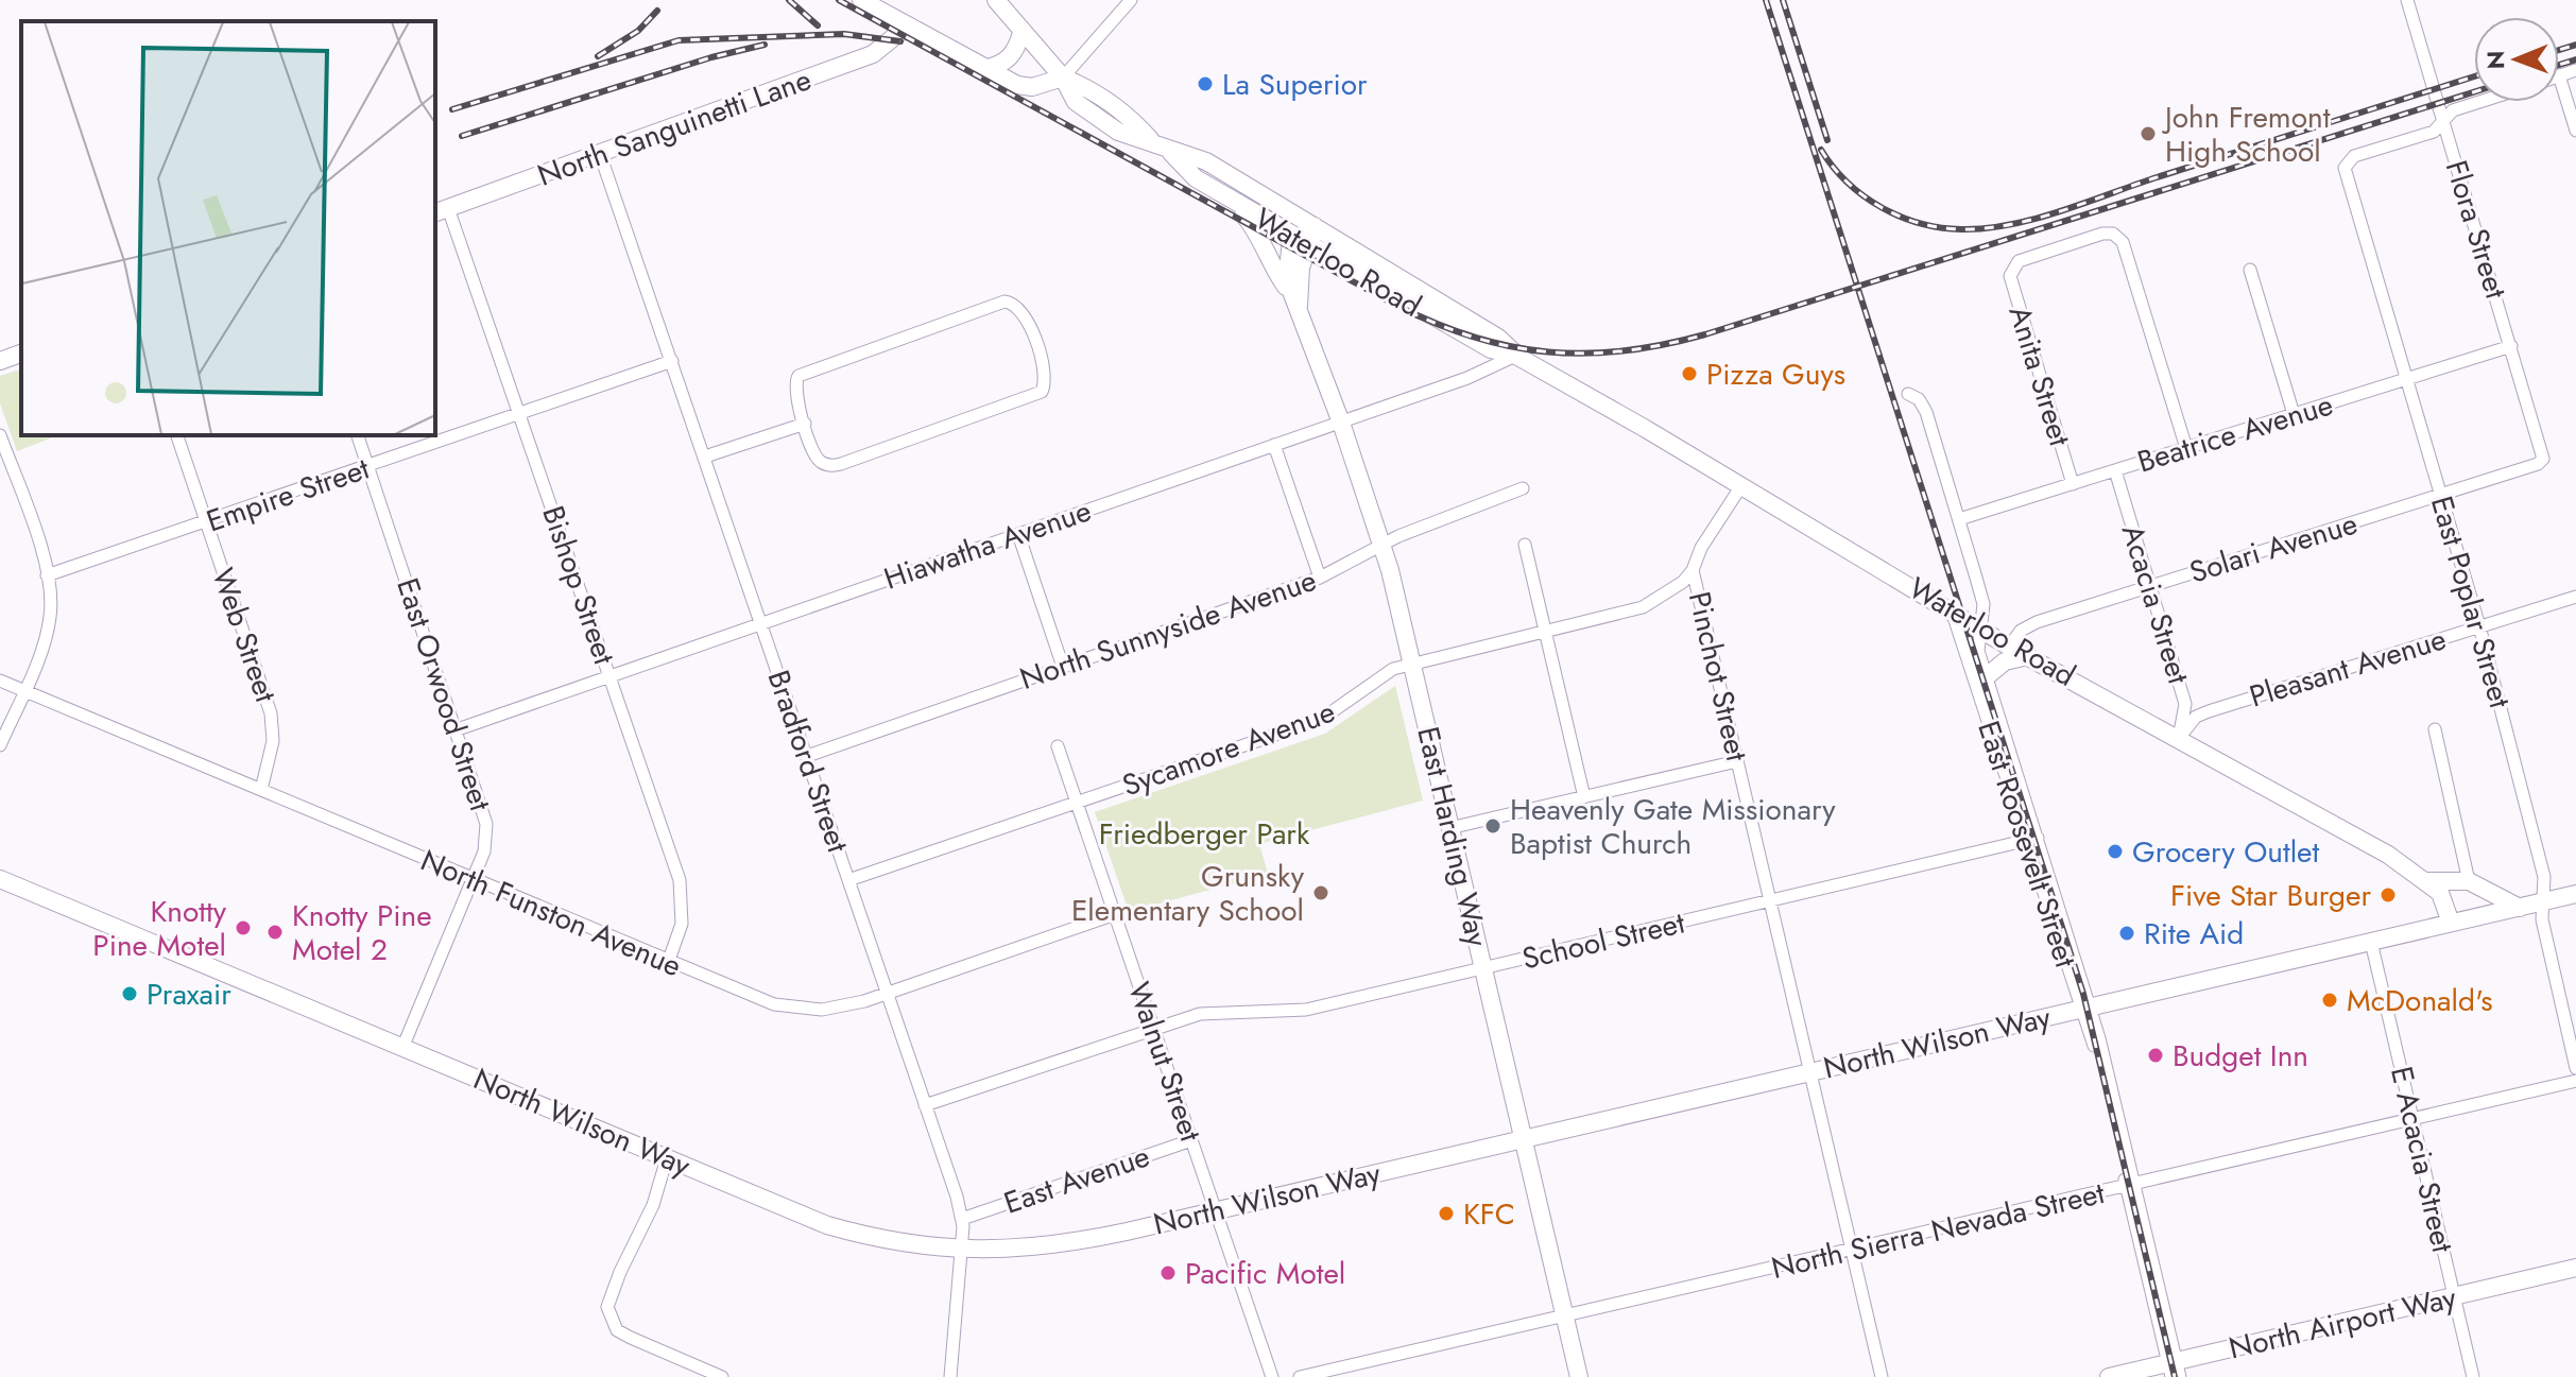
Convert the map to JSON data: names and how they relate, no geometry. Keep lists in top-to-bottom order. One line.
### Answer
{"streets":{"main road":["North Sanguinetti Lane","Waterloo Road","East Harding Way","North Wilson Way","North Airport Way"],"street":["Flora Street","Anita Street","Beatrice Avenue","Empire Street","Hiawatha Avenue","Solari Avenue","Bishop Street","East Poplar Street","Acacia Street","North Sunnyside Avenue","Web Street","Pleasant Avenue","Pinchot Street","East Orwood Street","Sycamore Avenue","Bradford Street","East Roosevelt Street","North Funston Avenue","School Street","Walnut Street","E Acacia Street","East Avenue","North Sierra Nevada Street"]},"crossings":[["North Sanguinetti Lane","Bishop Street"],["North Sanguinetti Lane","Bradford Street"],["Flora Street","Beatrice Avenue"],["Flora Street","Solari Avenue"],["Flora Street","East Poplar Street"],["Waterloo Road","Hiawatha Avenue"],["Waterloo Road","Solari Avenue"],["Waterloo Road","Acacia Street"],["Waterloo Road","Pleasant Avenue"],["Waterloo Road","Sycamore Avenue"],["Waterloo Road","East Harding Way"],["Waterloo Road","East Roosevelt Street"],["Waterloo Road","North Wilson Way"],["Anita Street","Beatrice Avenue"],["Beatrice Avenue","East Poplar Street"],["Beatrice Avenue","Acacia Street"],["Beatrice Avenue","East Roosevelt Street"],["Empire Street","Bishop Street"],["Empire Street","Web Street"],["Empire Street","East Orwood Street"],["Empire Street","Bradford Street"],["Hiawatha Avenue","Bishop Street"],["Hiawatha Avenue","East Orwood Street"],["Hiawatha Avenue","Bradford Street"],["Hiawatha Avenue","East Harding Way"],["Solari Avenue","East Poplar Street"],["Solari Avenue","Acacia Street"],["Bishop Street","North Funston Avenue"],["East Poplar Street","Pleasant Avenue"],["East Poplar Street","North Wilson Way"],["Acacia Street","Pleasant Avenue"],["North Sunnyside Avenue","Bradford Street"],["North Sunnyside Avenue","East Harding Way"],["Web Street","North Funston Avenue"],["Pinchot Street","Sycamore Avenue"],["Pinchot Street","School Street"],["Pinchot Street","North Wilson Way"],["Pinchot Street","North Sierra Nevada Street"],["East Orwood Street","North Funston Avenue"],["East Orwood Street","North Wilson Way"],["Sycamore Avenue","Bradford Street"],["Sycamore Avenue","East Harding Way"],["Sycamore Avenue","Walnut Street"],["Bradford Street","North Funston Avenue"],["Bradford Street","School Street"],["Bradford Street","North Wilson Way"],["Bradford Street","East Avenue"],["East Harding Way","School Street"],["East Harding Way","North Wilson Way"],["East Harding Way","North Sierra Nevada Street"],["East Roosevelt Street","School Street"],["East Roosevelt Street","North Wilson Way"],["East Roosevelt Street","North Sierra Nevada Street"],["East Roosevelt Street","North Airport Way"],["North Funston Avenue","Walnut Street"],["School Street","Walnut Street"],["North Wilson Way","Walnut Street"],["North Wilson Way","E Acacia Street"],["Walnut Street","East Avenue"],["E Acacia Street","North Sierra Nevada Street"],["E Acacia Street","North Airport Way"]],"parks":["Friedberger Park"],"places":["La Superior","John Fremont High School","Pizza Guys","Heavenly Gate Missionary Baptist Church","Grocery Outlet","Grunsky Elementary School","Five Star Burger","Knotty Pine Motel","Knotty Pine Motel 2","Rite Aid","Praxair","McDonald's","Budget Inn","KFC","Pacific Motel"],"north":"left"}
